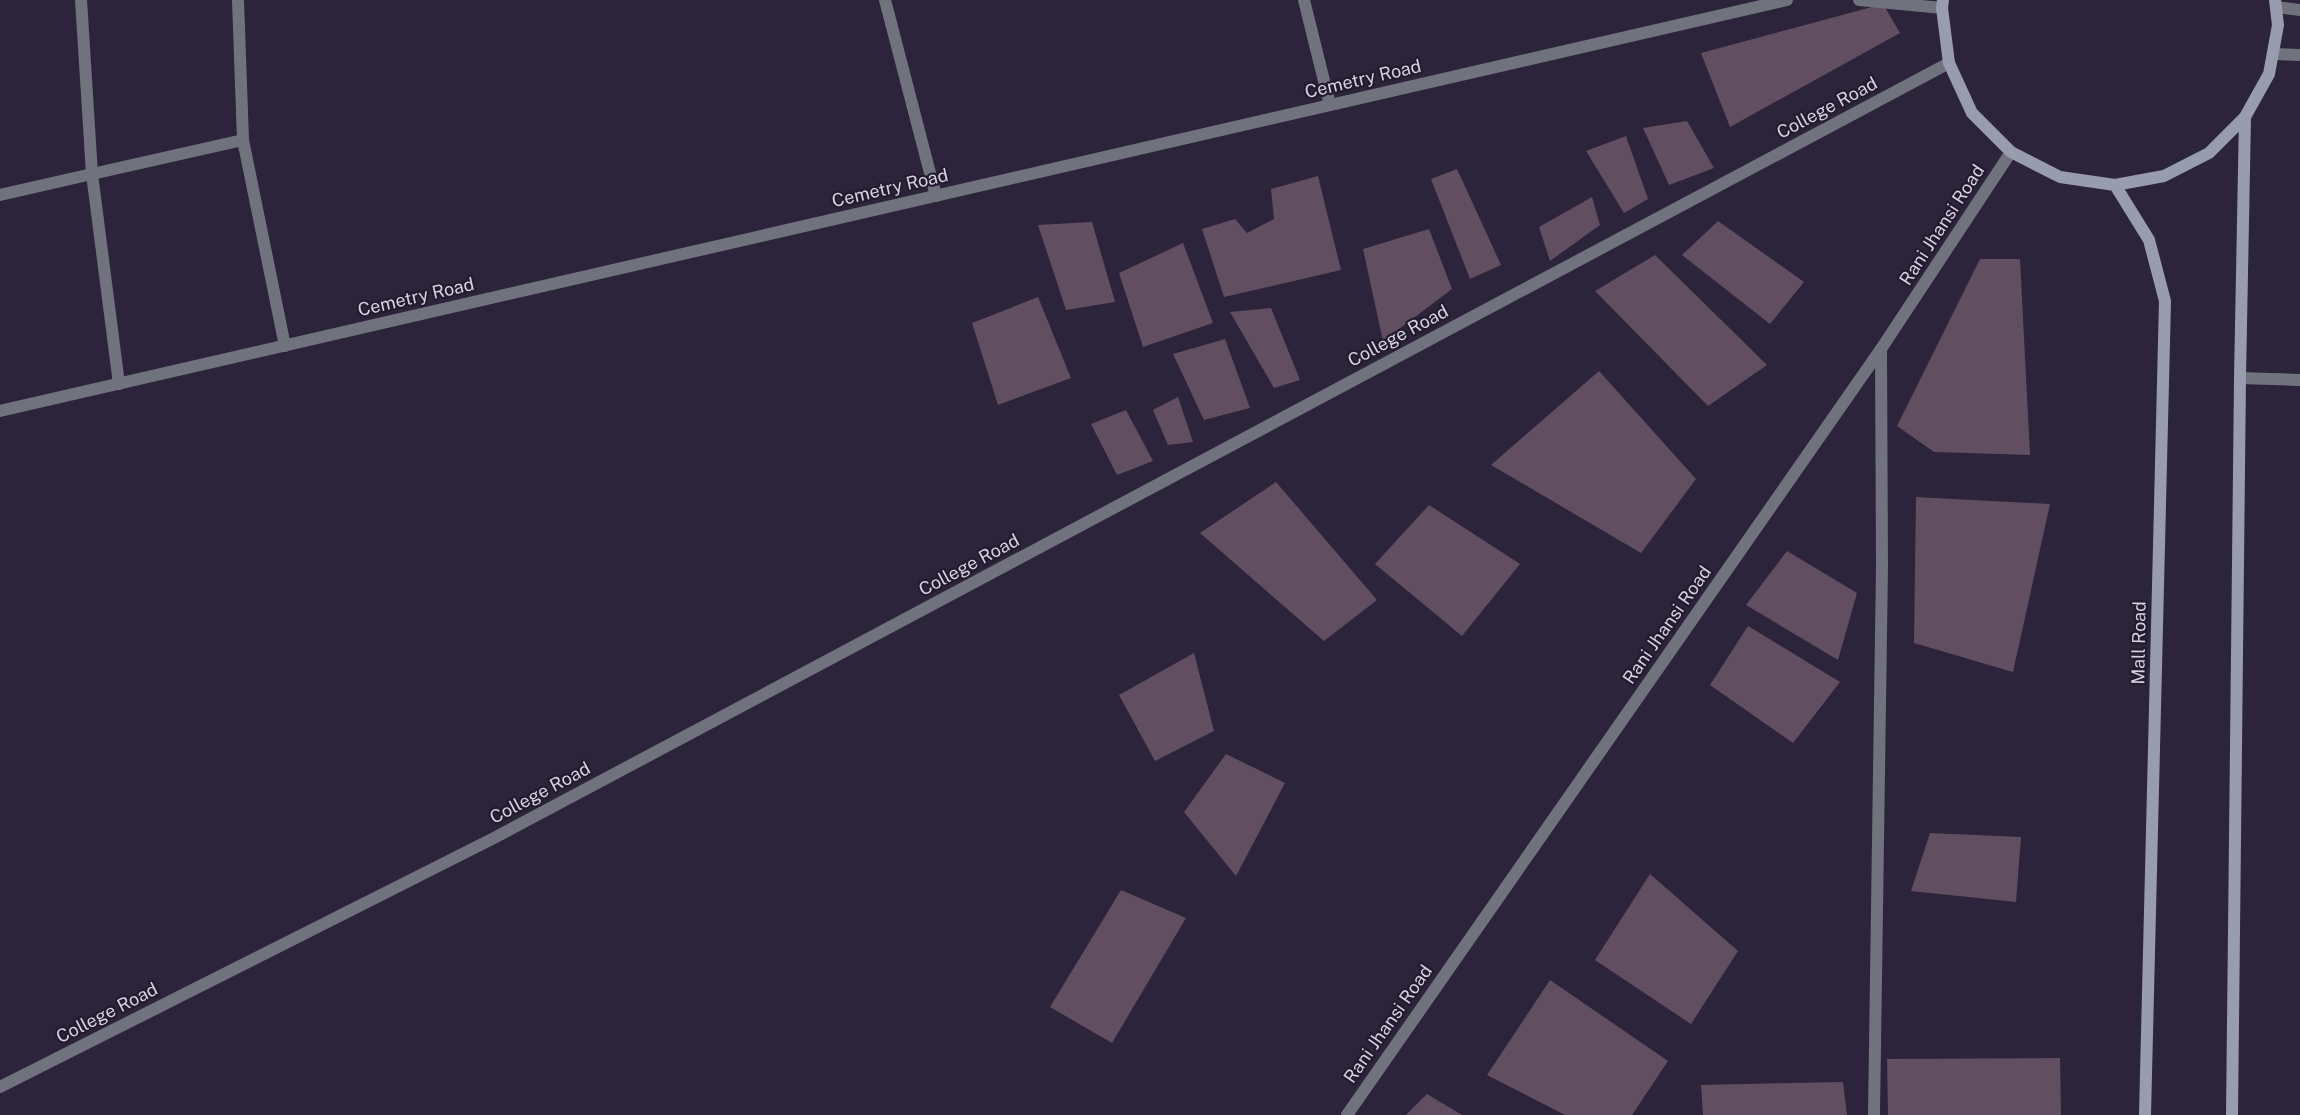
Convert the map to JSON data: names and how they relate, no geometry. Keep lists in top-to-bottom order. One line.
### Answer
{"streets":{"main road":["Mall Road"],"street":["Cemetry Road","College Road","Rani Jhansi Road"]}}
